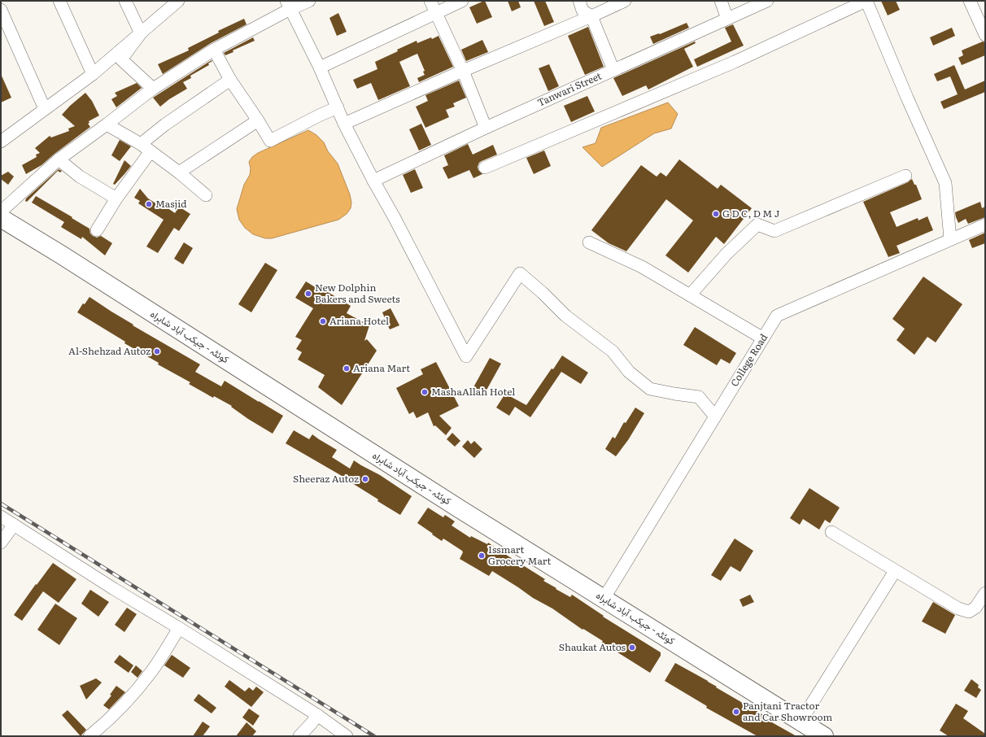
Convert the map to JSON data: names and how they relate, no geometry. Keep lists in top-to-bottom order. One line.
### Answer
{"streets":{"highway":["کوئٹہ - جیکب آباد شاہراہ"],"street":["Tanwari Street","College Road"]},"crossings":[["کوئٹہ - جیکب آباد شاہراہ","College Road"]],"places":["Masjid","G D C, D M J","New Dolphin Bakers and Sweets","Ariana Hotel","Al-Shehzad Autoz","Ariana Mart","MashaAllah Hotel","Sheeraz Autoz","Issmart Grocery Mart","Shaukat Autos","Panjtani Tractor and Car Showroom"]}
